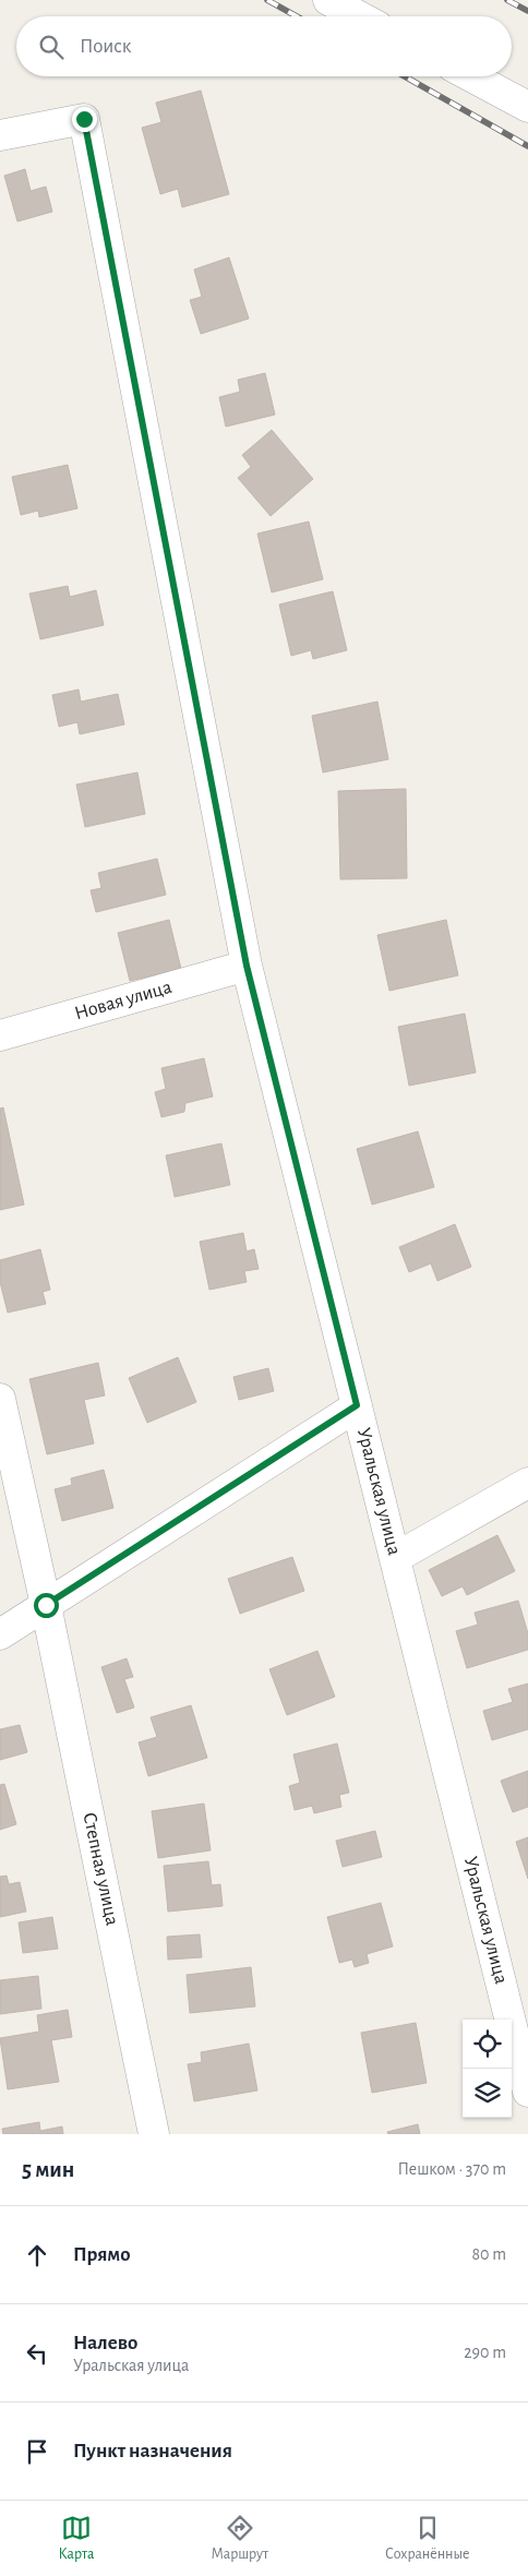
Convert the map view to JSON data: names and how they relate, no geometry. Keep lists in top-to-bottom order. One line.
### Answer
{"streets":{"street":["Новая улица","Уральская улица","Степная улица"]},"crossings":[["Новая улица","Уральская улица"]],"page":{"search":"Поиск","heading":["5 мин","Пешком · 370 m"],"list":[["Прямо","80 m"],["Налево","Уральская улица","290 m"],"Пункт назначения"],"nav":["Карта","Маршрут","Сохранённые"]}}
